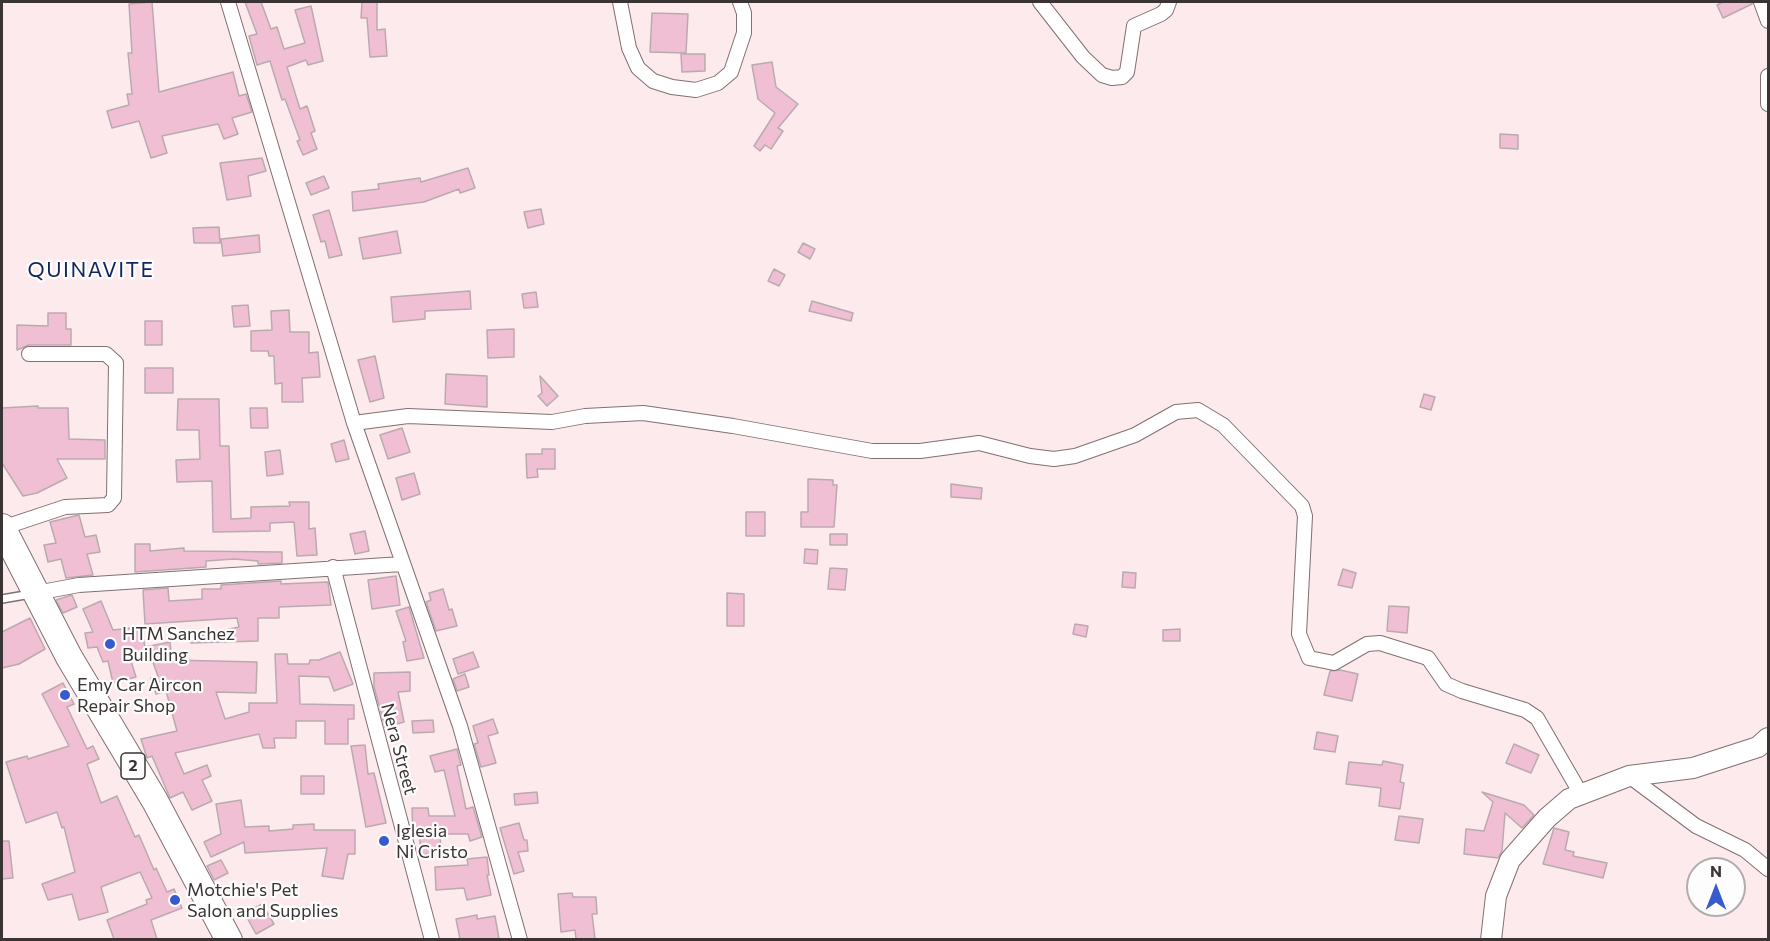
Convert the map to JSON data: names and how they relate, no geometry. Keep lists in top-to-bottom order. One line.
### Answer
{"streets":{"highway":["2"],"street":["Nera Street"]},"districts":["QUINAVITE"],"places":["HTM Sanchez Building","Emy Car Aircon Repair Shop","Iglesia Ni Cristo","Motchie's Pet Salon and Supplies"],"north":"top"}
